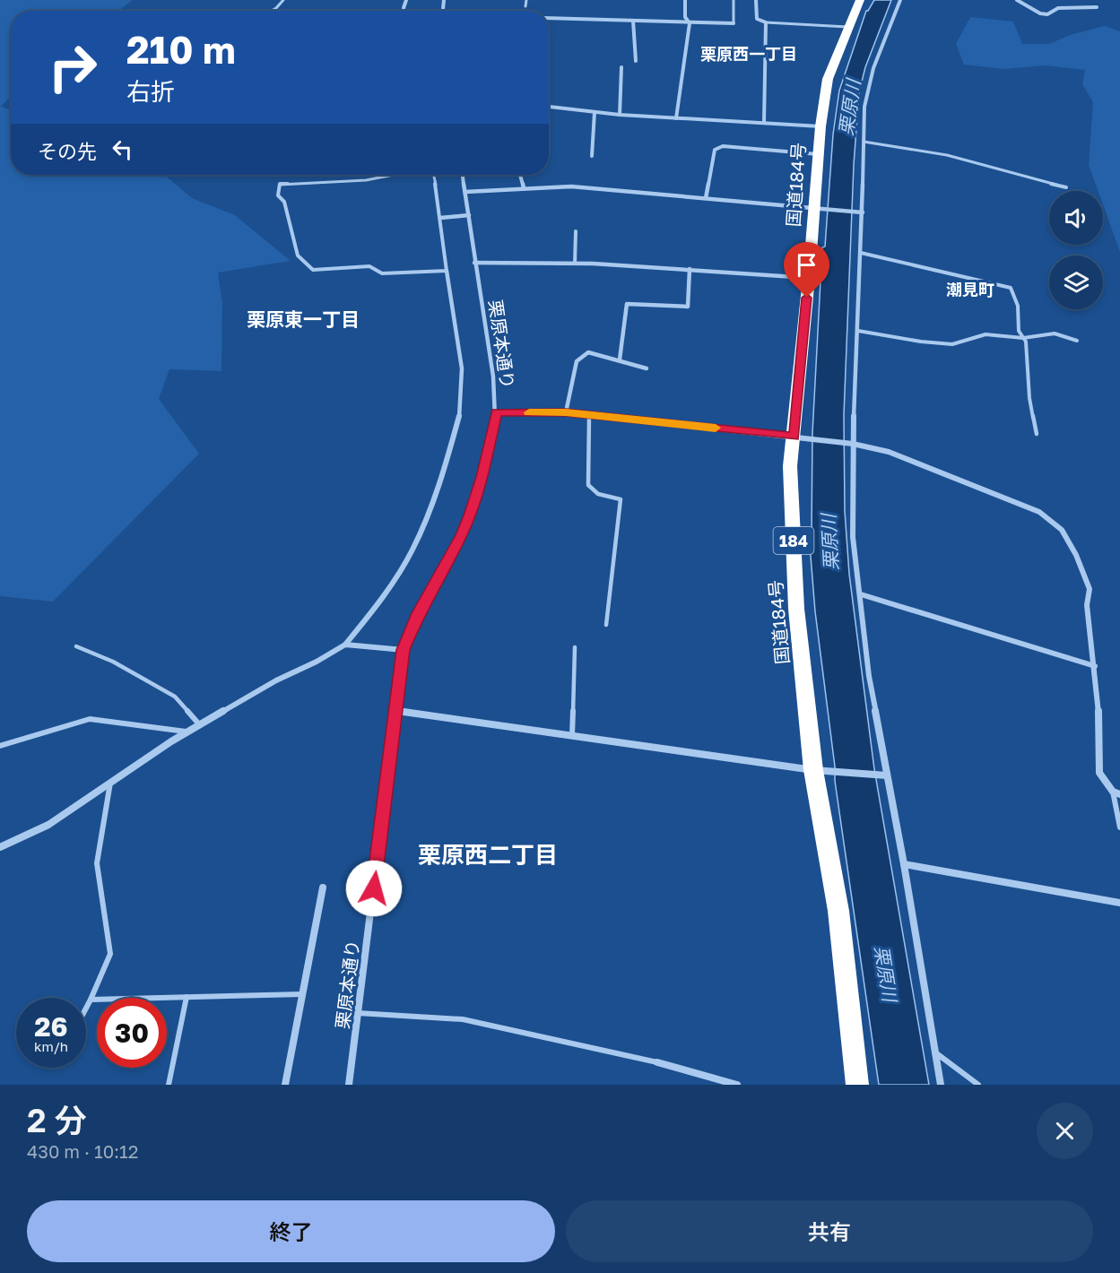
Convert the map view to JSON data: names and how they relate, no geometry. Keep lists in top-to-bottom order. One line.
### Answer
{"streets":{"highway":["国道184号","184"],"street":["栗原本通り"]},"districts":["栗原西一丁目","潮見町","栗原東一丁目","栗原西二丁目"],"water":["栗原川"],"page":{"turn":["210 m","右折"],"then":"その先","speed":"26 km/h","limit":"30","heading":["2 分","430 m · 10:12"],"buttons":["終了","共有"]}}
